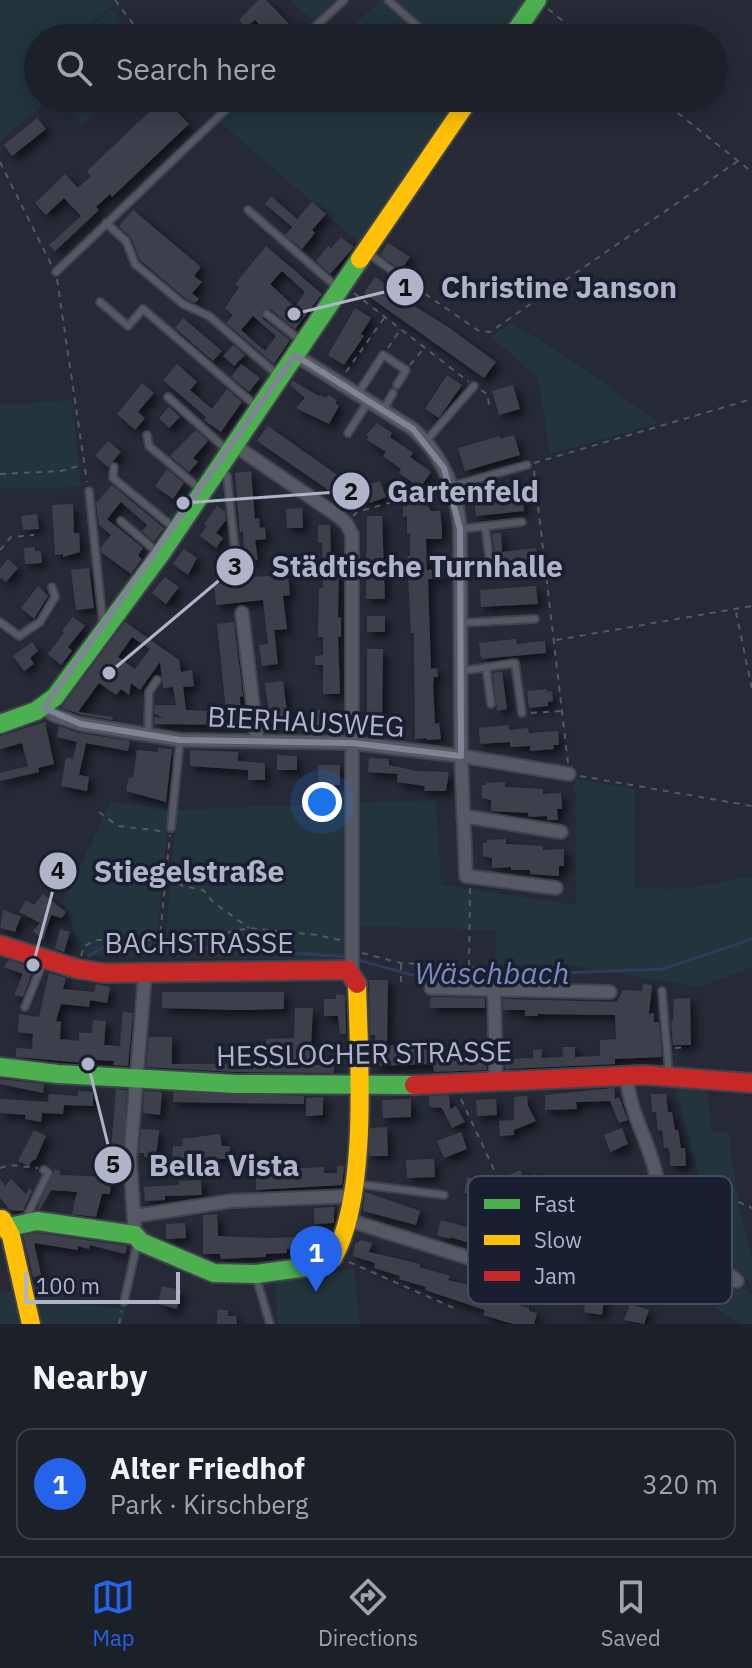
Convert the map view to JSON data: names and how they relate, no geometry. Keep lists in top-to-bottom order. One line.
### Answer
{"streets":{"street":["BIERHAUSWEG","BACHSTRASSE","HESSLOCHER STRASSE"]},"water":["Wäschbach"],"places":["Christine Janson","Gartenfeld","Städtische Turnhalle","Stiegelstraße","Bella Vista"],"legend":["Fast","Slow","Jam"],"scale_bar":"100 m","page":{"search":"Search here","pins":"1","scale":"100 m","heading":"Nearby","list":[{"mark":"1","name":"Alter Friedhof","note":"Park · Kirschberg","value":"320 m"}],"nav":["Map","Directions","Saved"]}}
